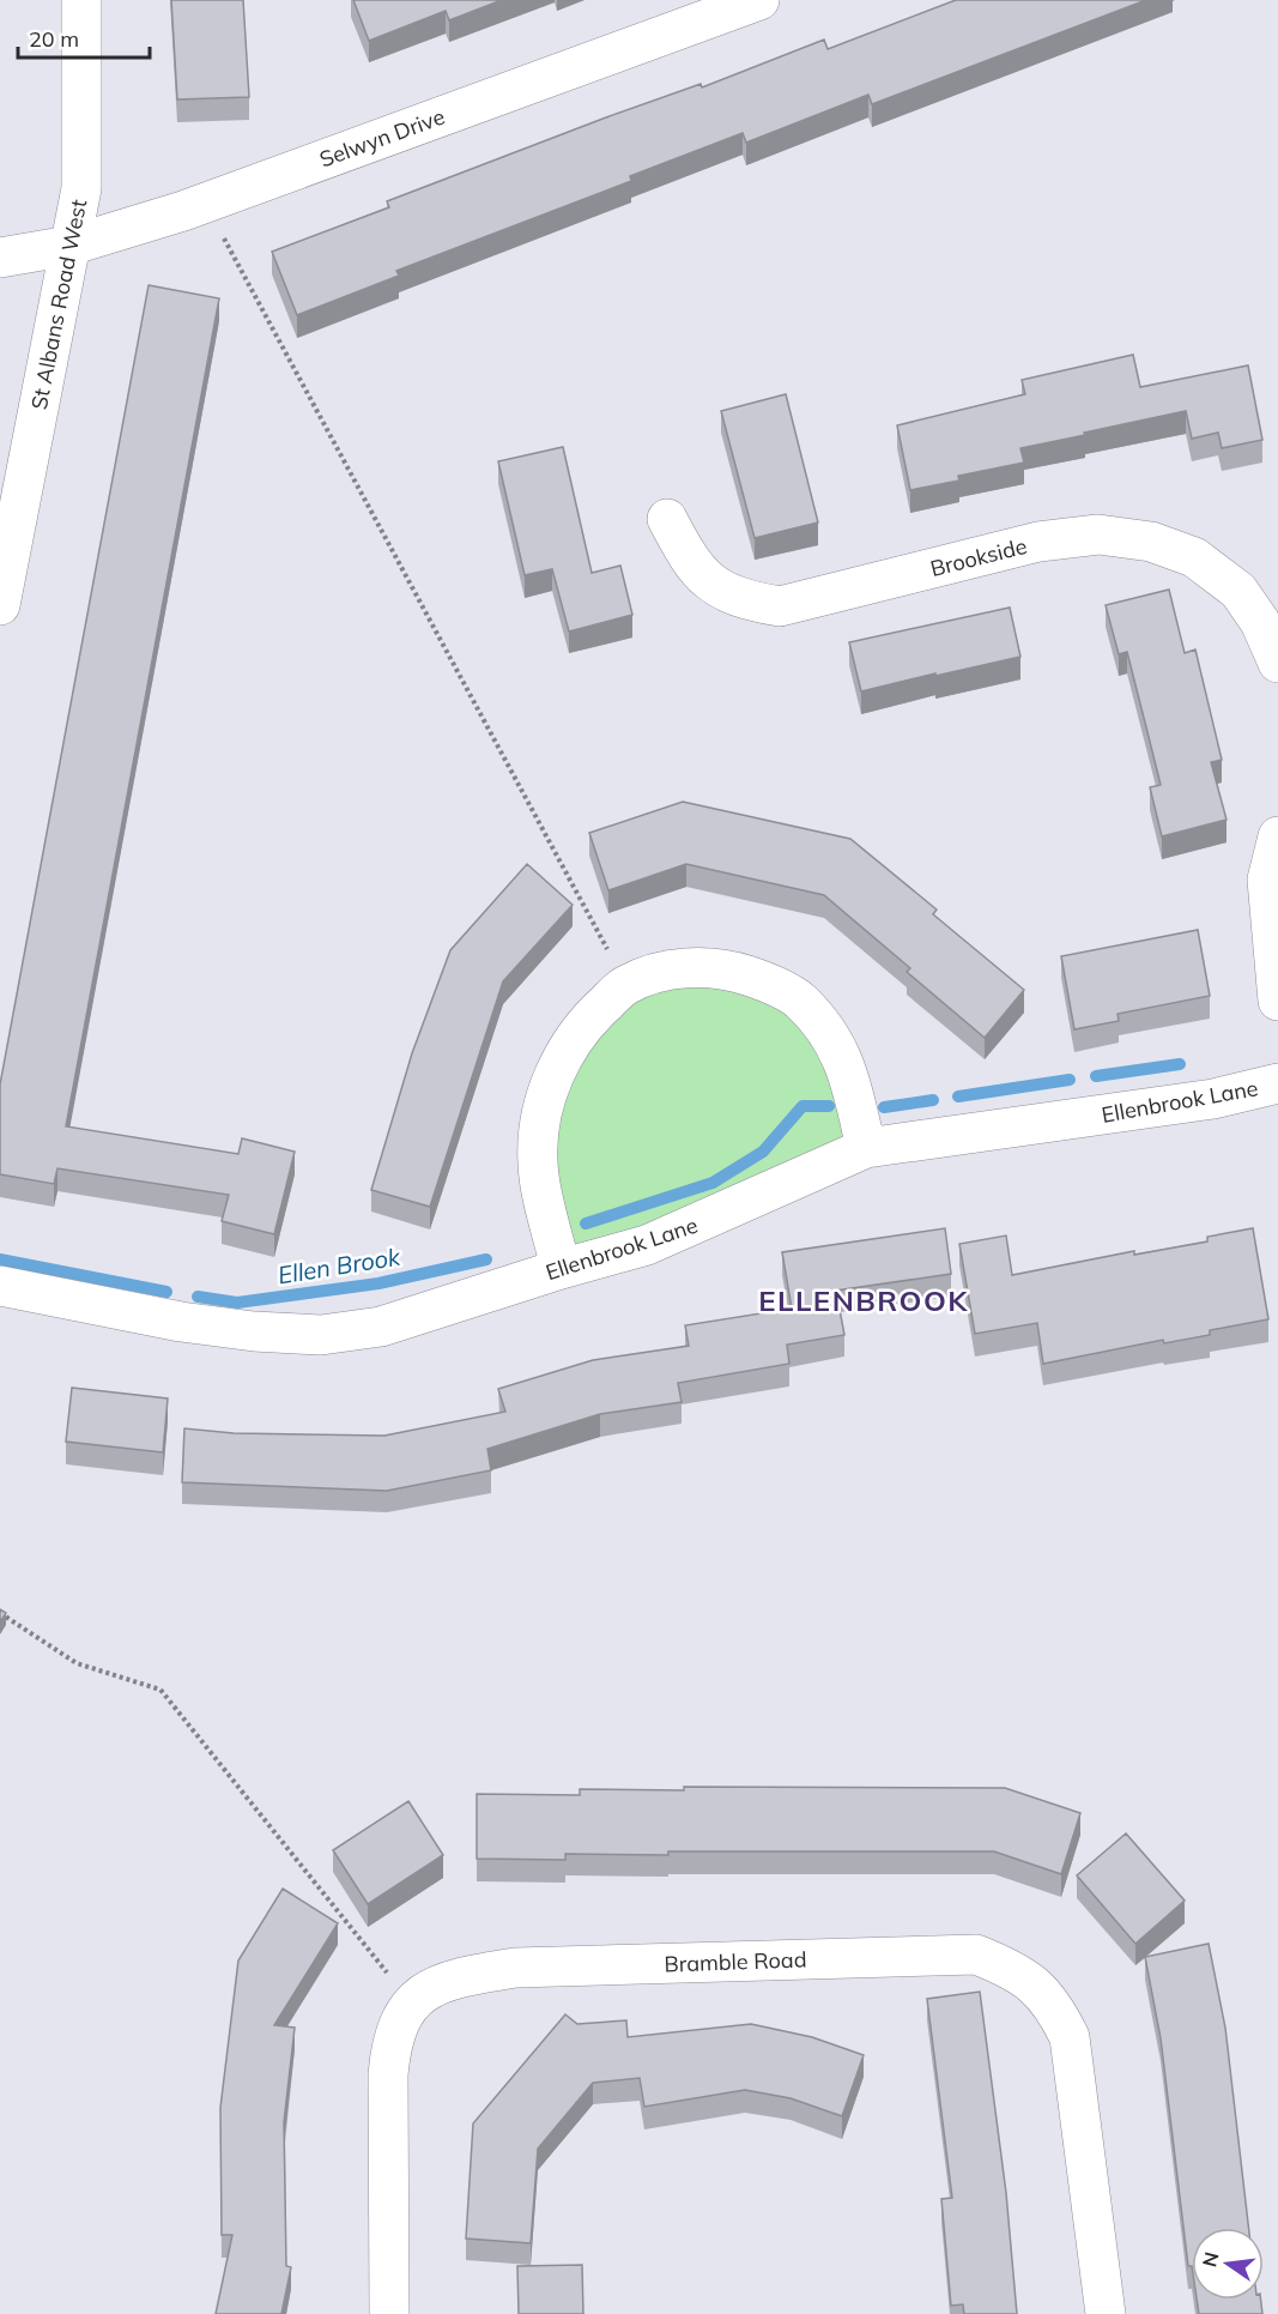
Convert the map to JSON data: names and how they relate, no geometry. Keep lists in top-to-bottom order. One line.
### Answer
{"streets":{"street":["Selwyn Drive","St Albans Road West","Brookside","Ellenbrook Lane","Bramble Road"]},"crossings":[["Selwyn Drive","St Albans Road West"]],"districts":["ELLENBROOK"],"water":["Ellen Brook"],"scale_bar":"20 m","north":"left"}
